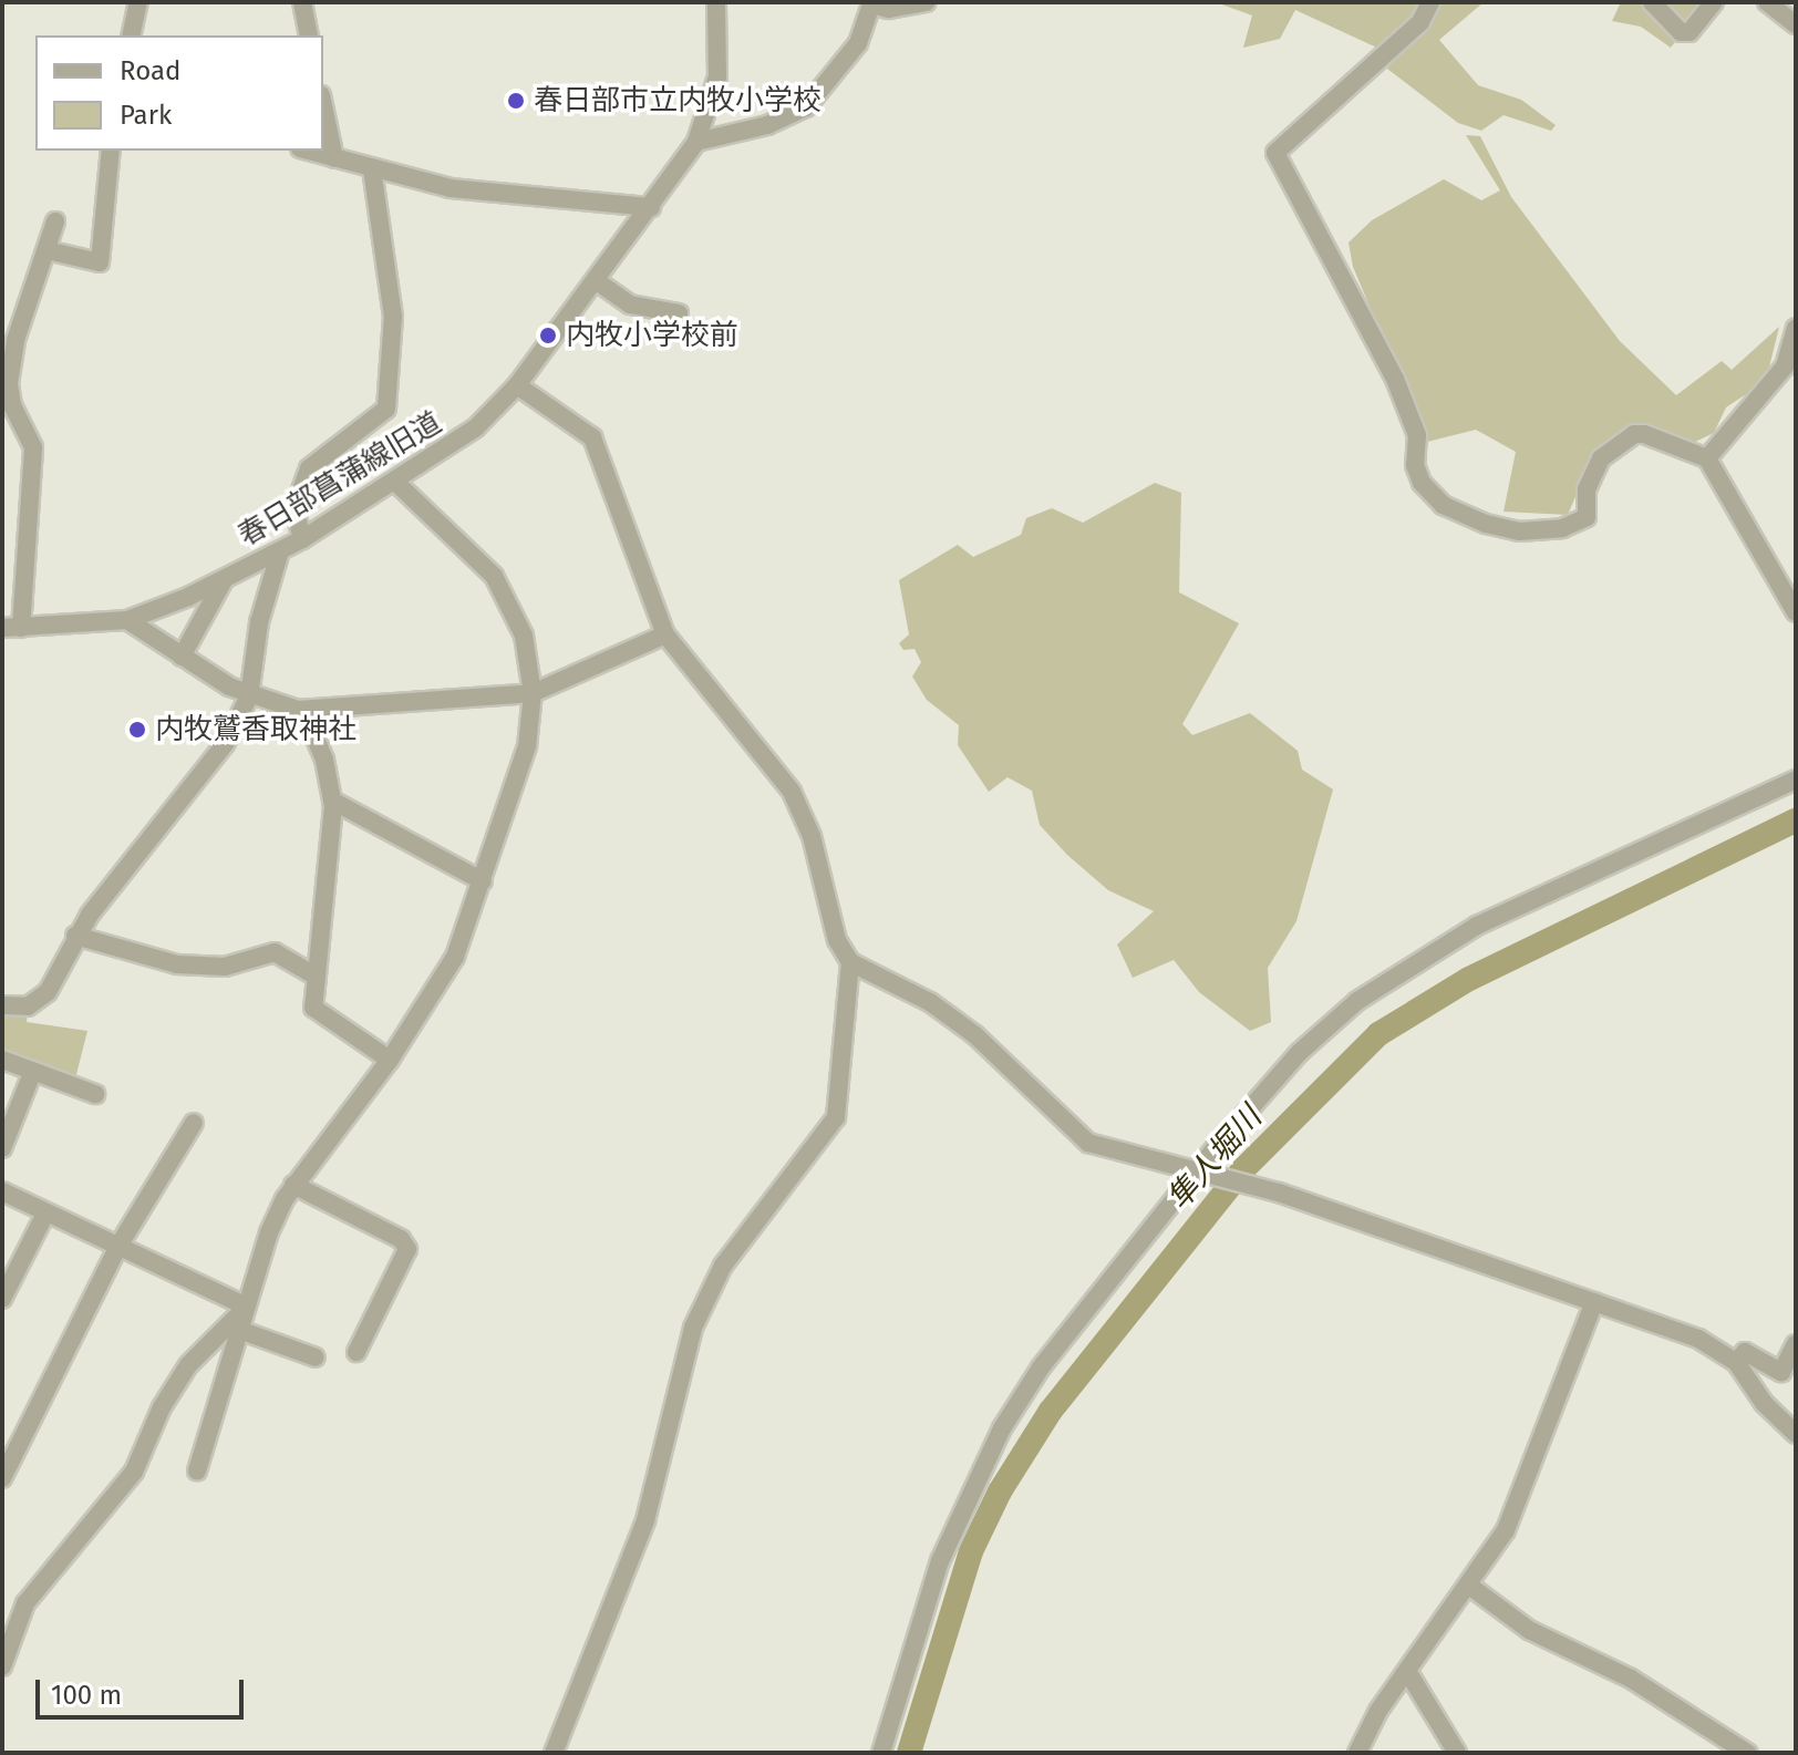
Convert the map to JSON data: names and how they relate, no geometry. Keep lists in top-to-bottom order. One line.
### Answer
{"streets":{"street":["春日部菖蒲線旧道"]},"water":["隼人堀川"],"places":["春日部市立内牧小学校","内牧小学校前","内牧鷲香取神社"],"legend":["Road","Park"],"scale_bar":"100 m"}
